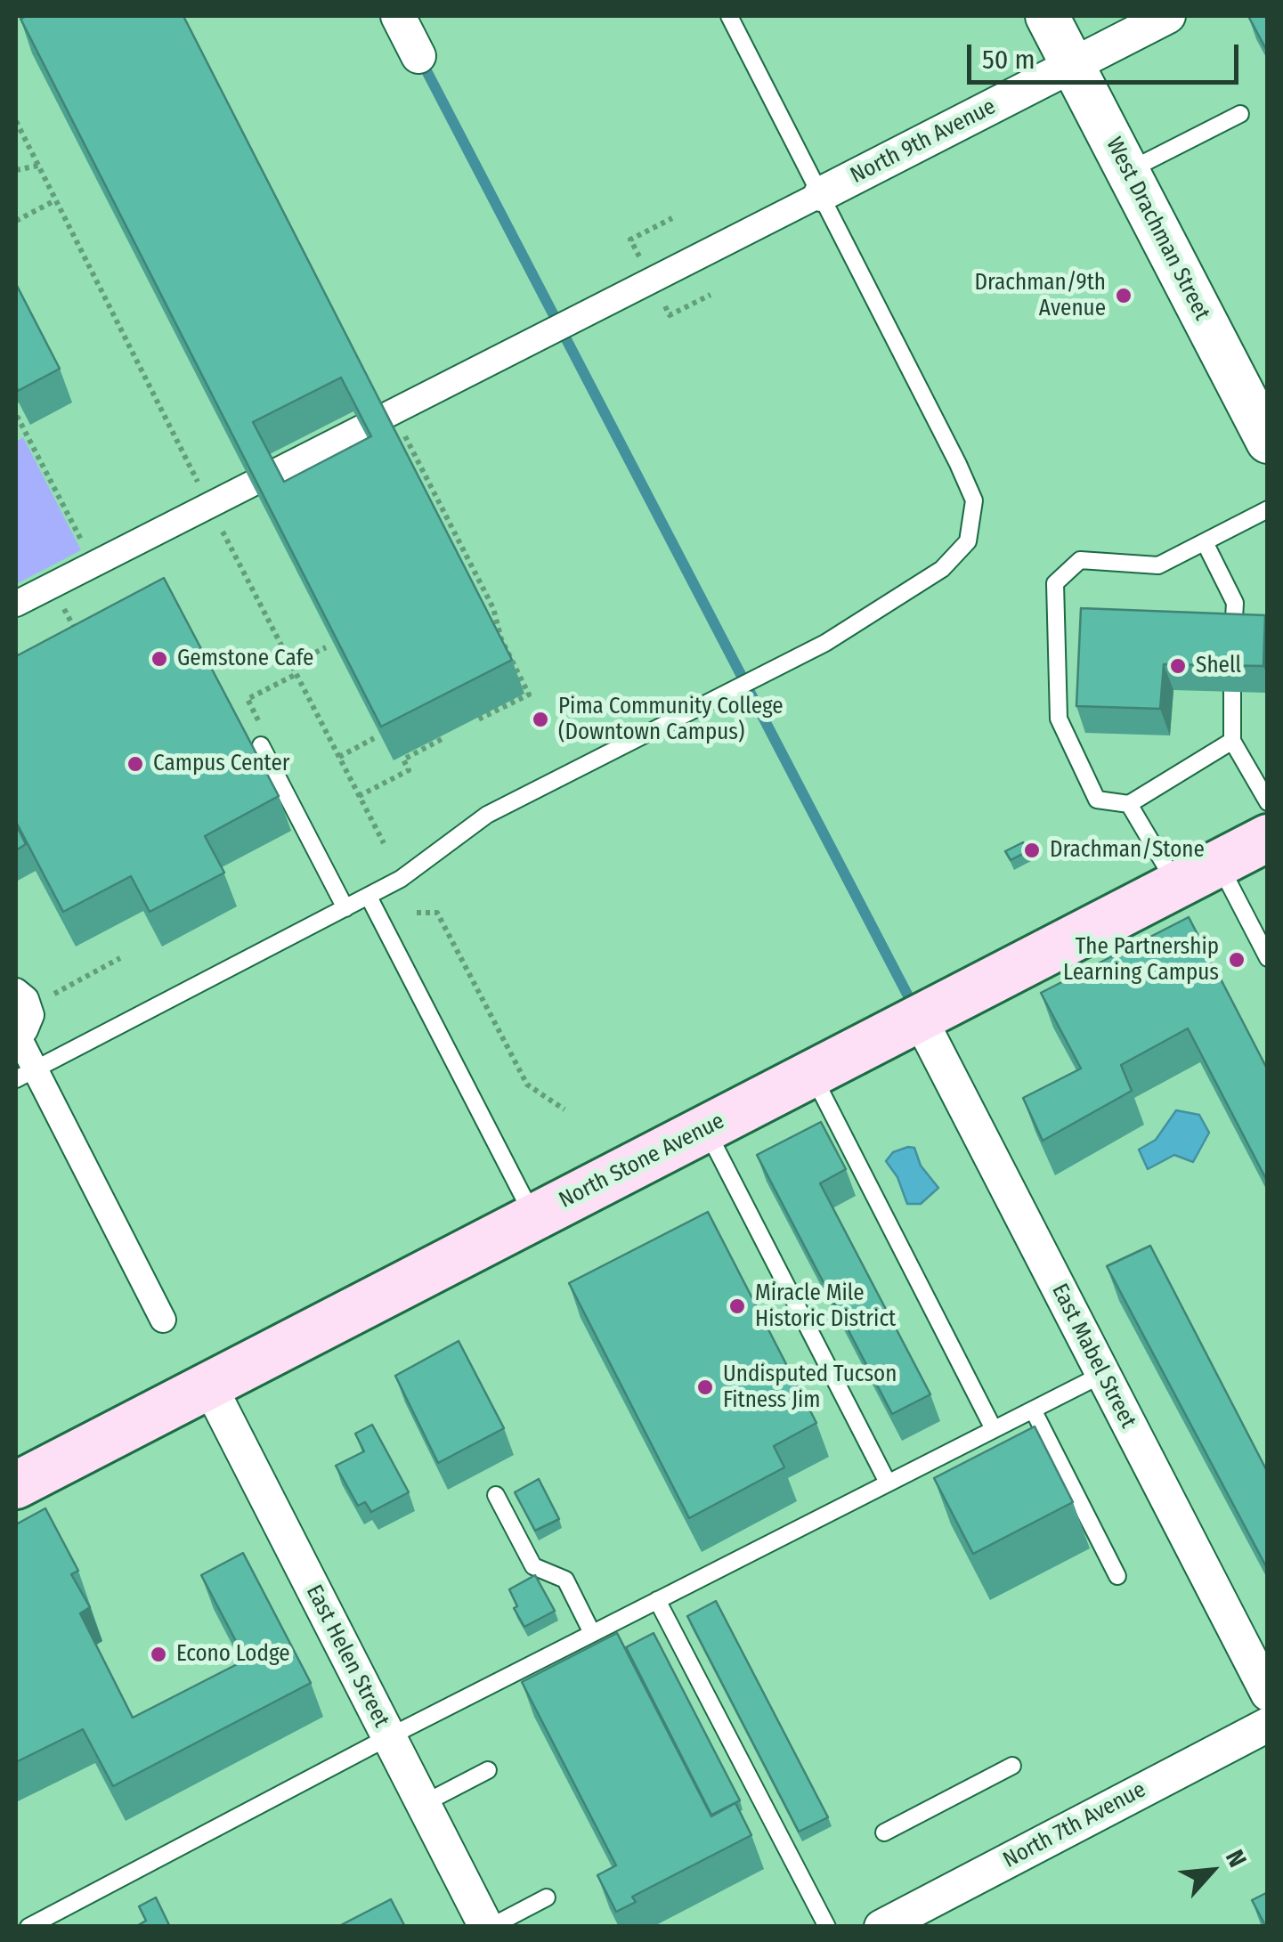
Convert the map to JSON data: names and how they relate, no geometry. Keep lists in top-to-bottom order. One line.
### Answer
{"streets":{"main road":["North Stone Avenue"],"street":["North 9th Avenue","West Drachman Street","East Mabel Street","East Helen Street","North 7th Avenue"]},"crossings":[["North 9th Avenue","West Drachman Street"],["North Stone Avenue","East Mabel Street"],["North Stone Avenue","East Helen Street"]],"places":["Drachman/9th Avenue","Gemstone Cafe","Shell","Pima Community College (Downtown Campus)","Campus Center","Drachman/Stone","The Partnership Learning Campus","Miracle Mile Historic District","Undisputed Tucson Fitness Jim","Econo Lodge"],"scale_bar":"50 m","north":"top right"}
